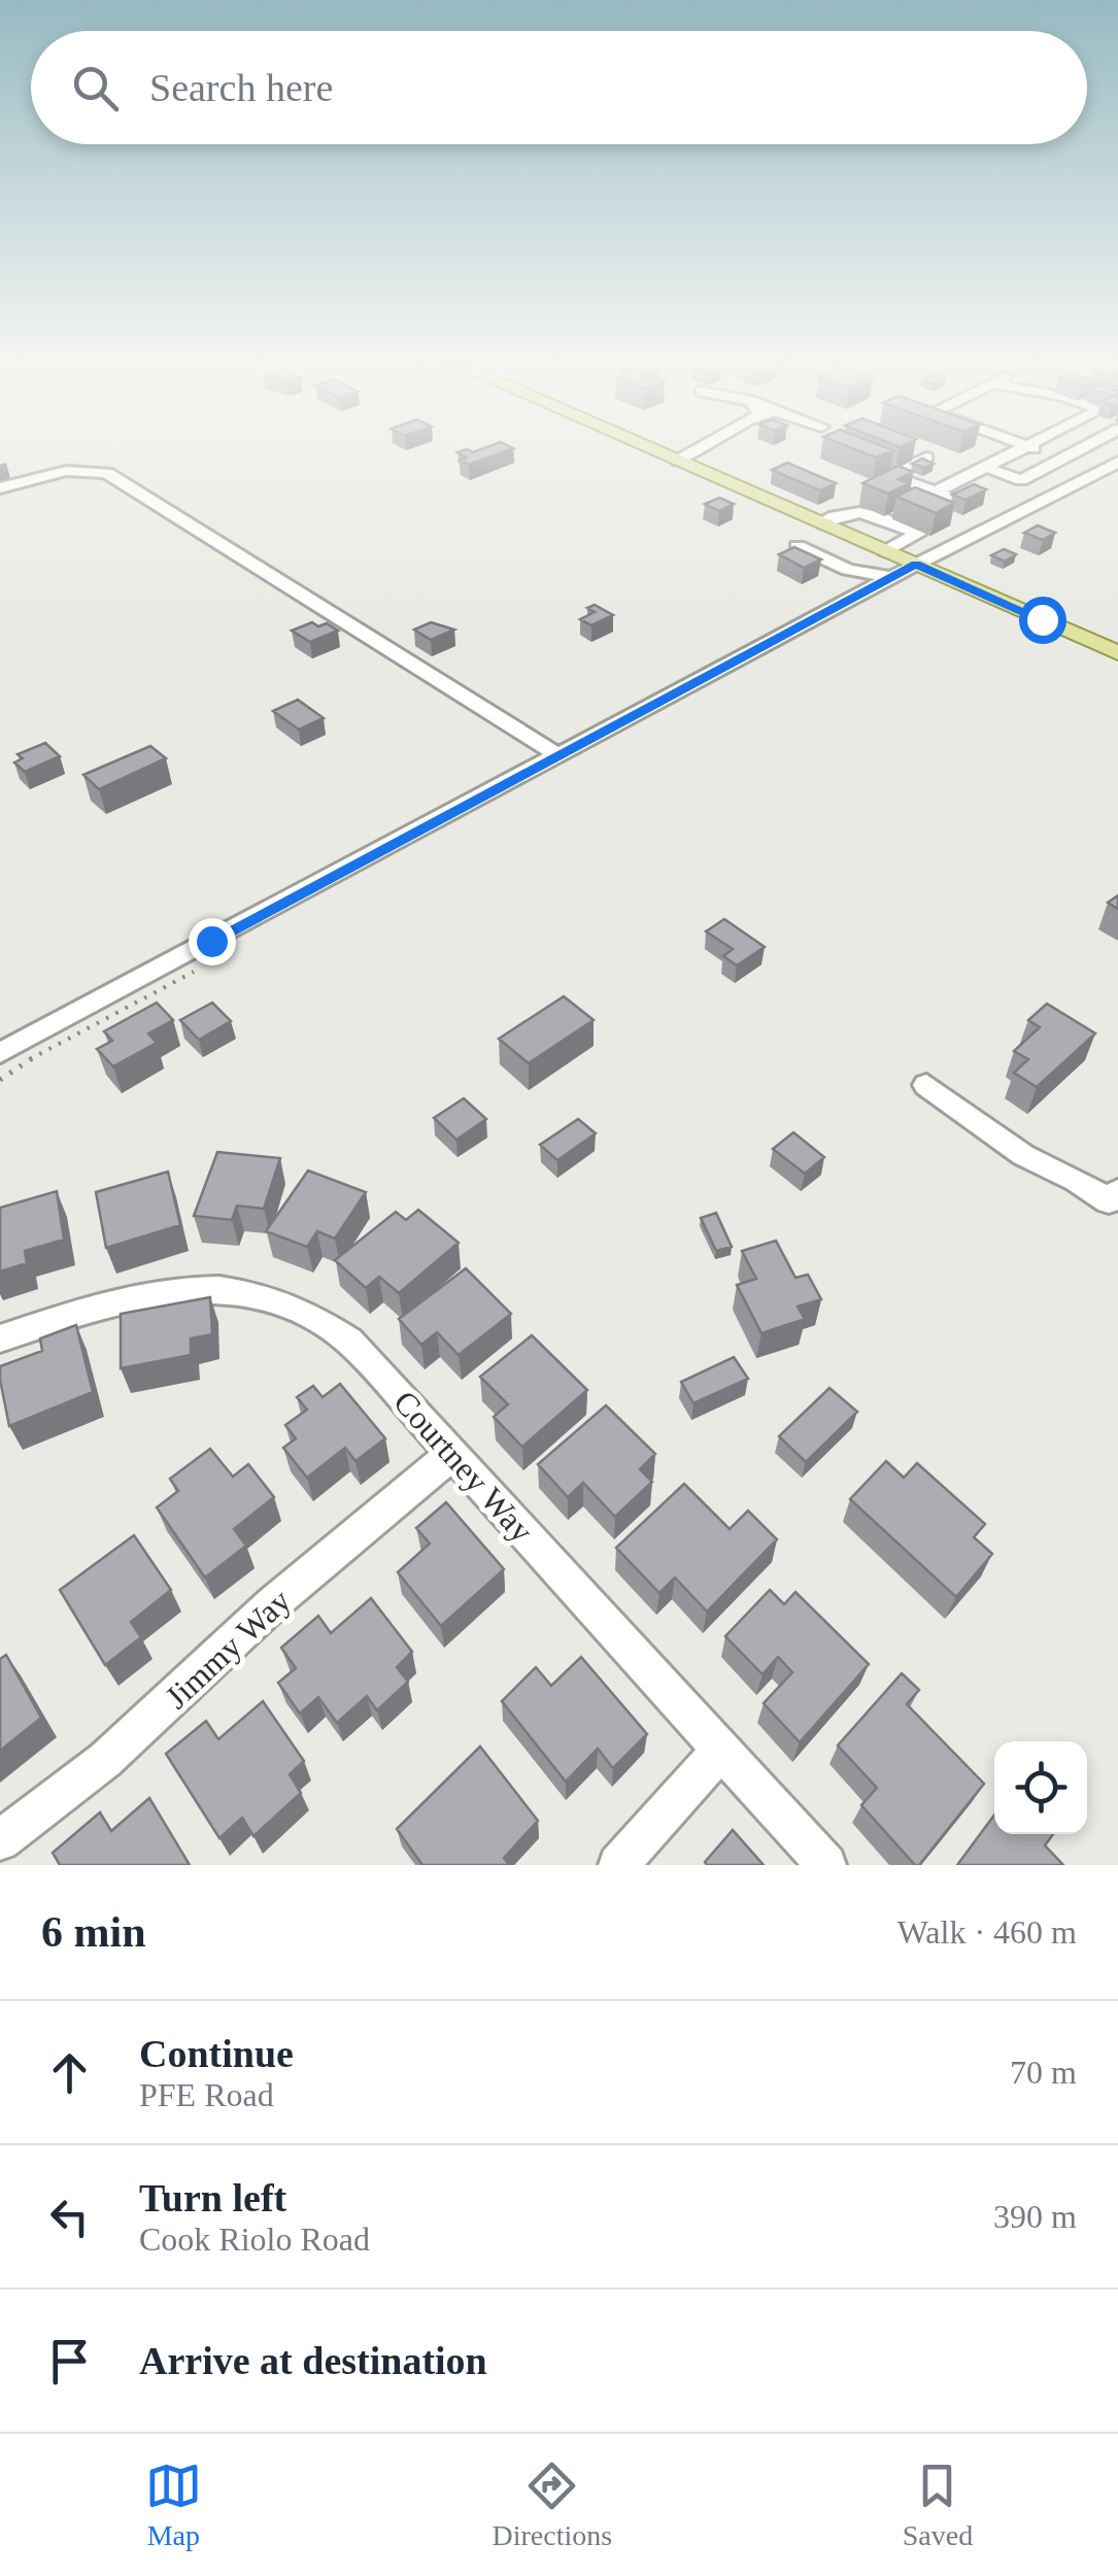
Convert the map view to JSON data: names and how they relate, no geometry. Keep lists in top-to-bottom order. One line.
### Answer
{"streets":{"street":["Courtney Way","Jimmy Way"]},"crossings":[["Courtney Way","Jimmy Way"]],"page":{"search":"Search here","heading":["6 min","Walk · 460 m"],"list":[["Continue","PFE Road","70 m"],["Turn left","Cook Riolo Road","390 m"],"Arrive at destination"],"nav":["Map","Directions","Saved"]}}
